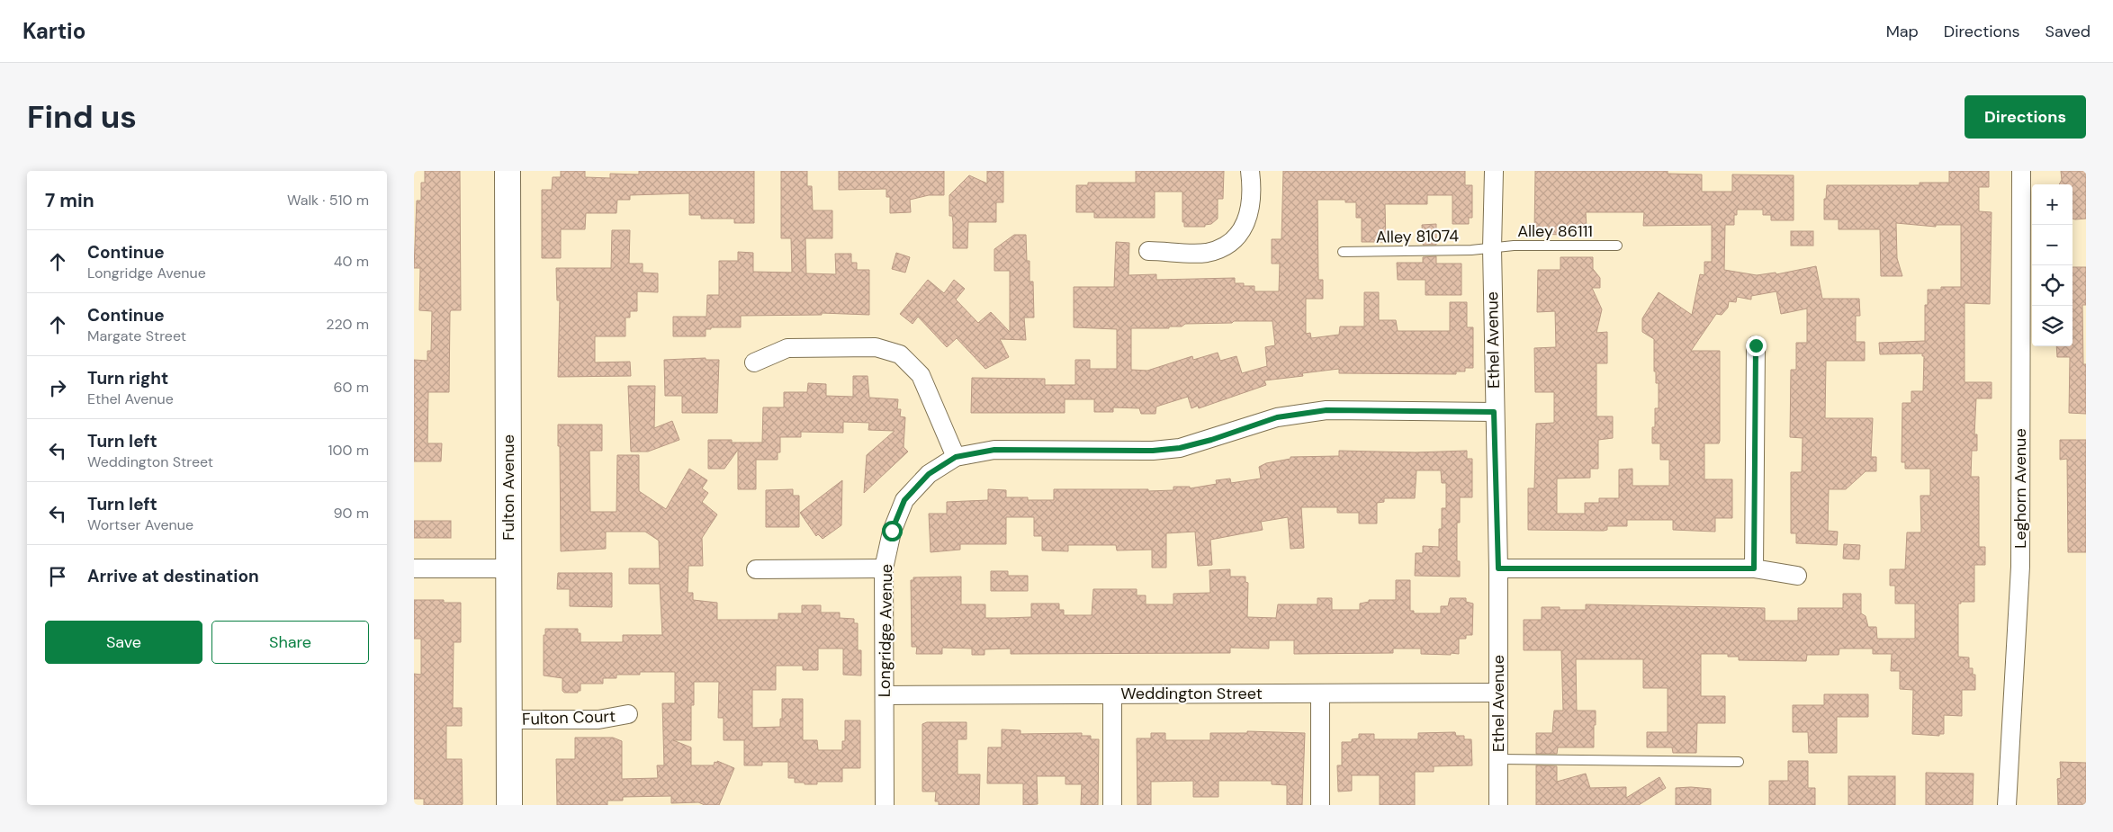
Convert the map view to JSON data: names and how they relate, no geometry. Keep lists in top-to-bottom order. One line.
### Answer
{"streets":{"main road":["Fulton Avenue"],"street":["Ethel Avenue","Leghorn Avenue","Longridge Avenue","Weddington Street","Fulton Court"],"lane":["Alley 86111","Alley 81074"]},"crossings":[["Alley 86111","Alley 81074"],["Alley 86111","Ethel Avenue"],["Alley 81074","Ethel Avenue"],["Ethel Avenue","Weddington Street"],["Fulton Avenue","Fulton Court"],["Longridge Avenue","Weddington Street"]],"page":{"header":"Kartio","nav":["Map","Directions","Saved"],"buttons":["Directions",["Save","Share"]],"title":"Find us","heading":["7 min","Walk · 510 m"],"map_buttons":["+","−"],"list":[["Continue","Longridge Avenue","40 m"],["Continue","Margate Street","220 m"],["Turn right","Ethel Avenue","60 m"],["Turn left","Weddington Street","100 m"],["Turn left","Wortser Avenue","90 m"],"Arrive at destination"]}}
